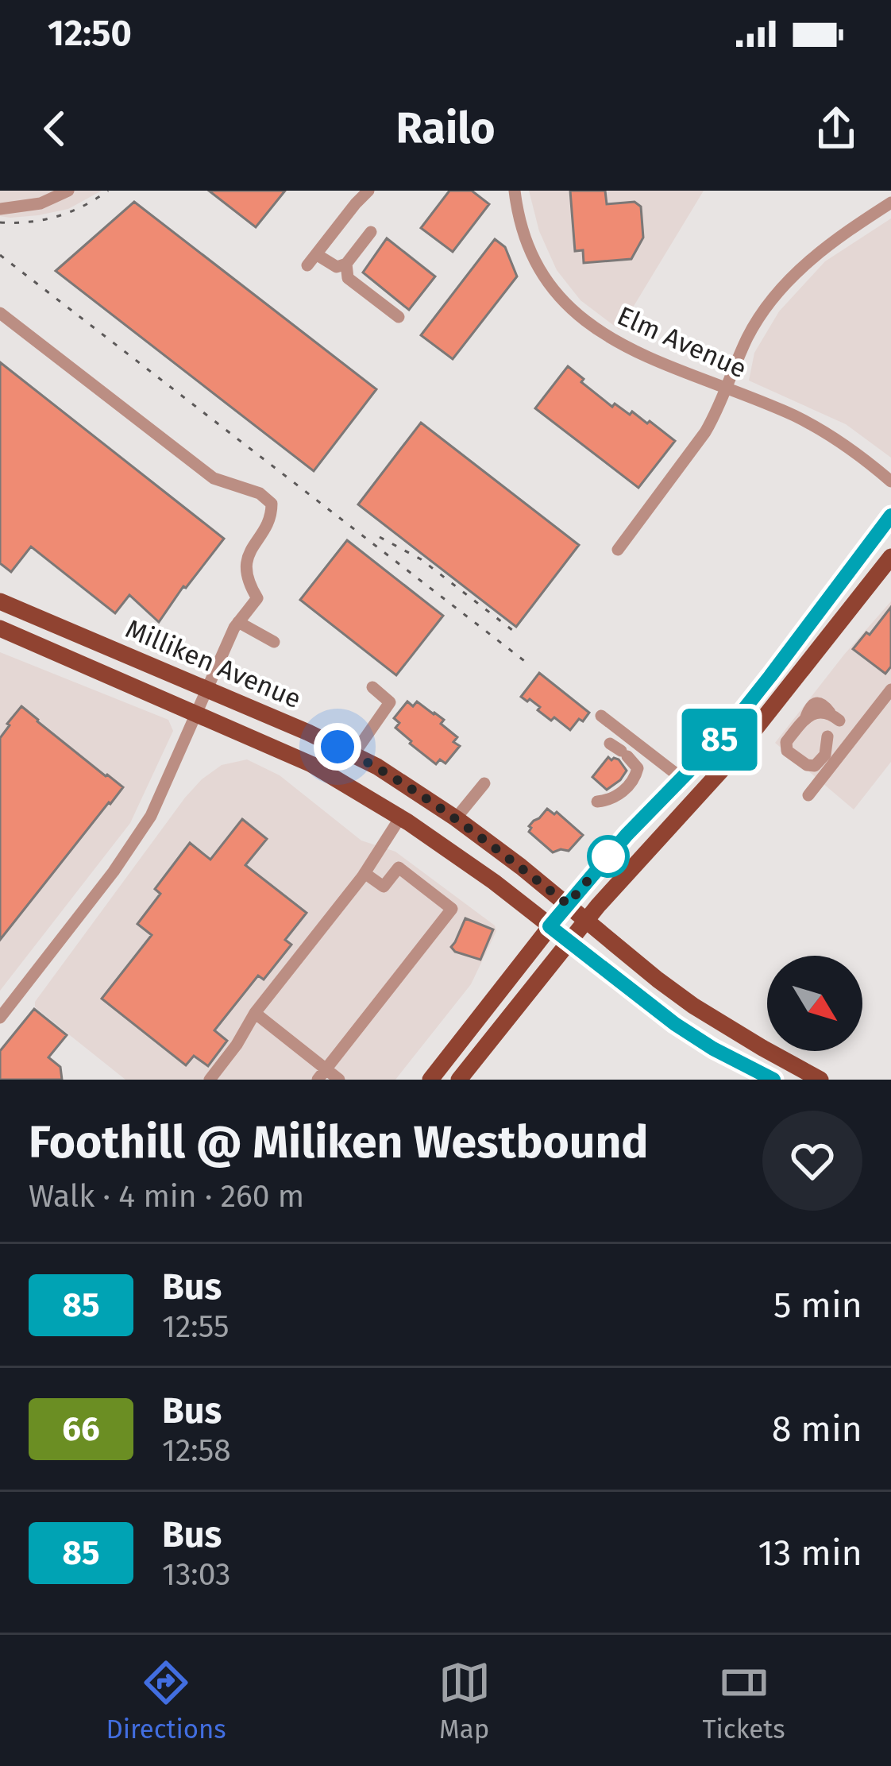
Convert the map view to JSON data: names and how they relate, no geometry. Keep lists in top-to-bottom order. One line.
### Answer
{"streets":{"main road":["Milliken Avenue"],"street":["Elm Avenue"]},"lines":["bus line 85"],"north":"bottom right","page":{"status":"12:50","header":"Railo","on_map":"85","heading":["Foothill @ Miliken Westbound","Walk · 4 min · 260 m"],"list":[{"mark":"85","name":"Bus","note":"12:55","value":"5 min"},{"mark":"66","name":"Bus","note":"12:58","value":"8 min"},{"mark":"85","name":"Bus","note":"13:03","value":"13 min"}],"tabs":["Directions","Map","Tickets"]}}
